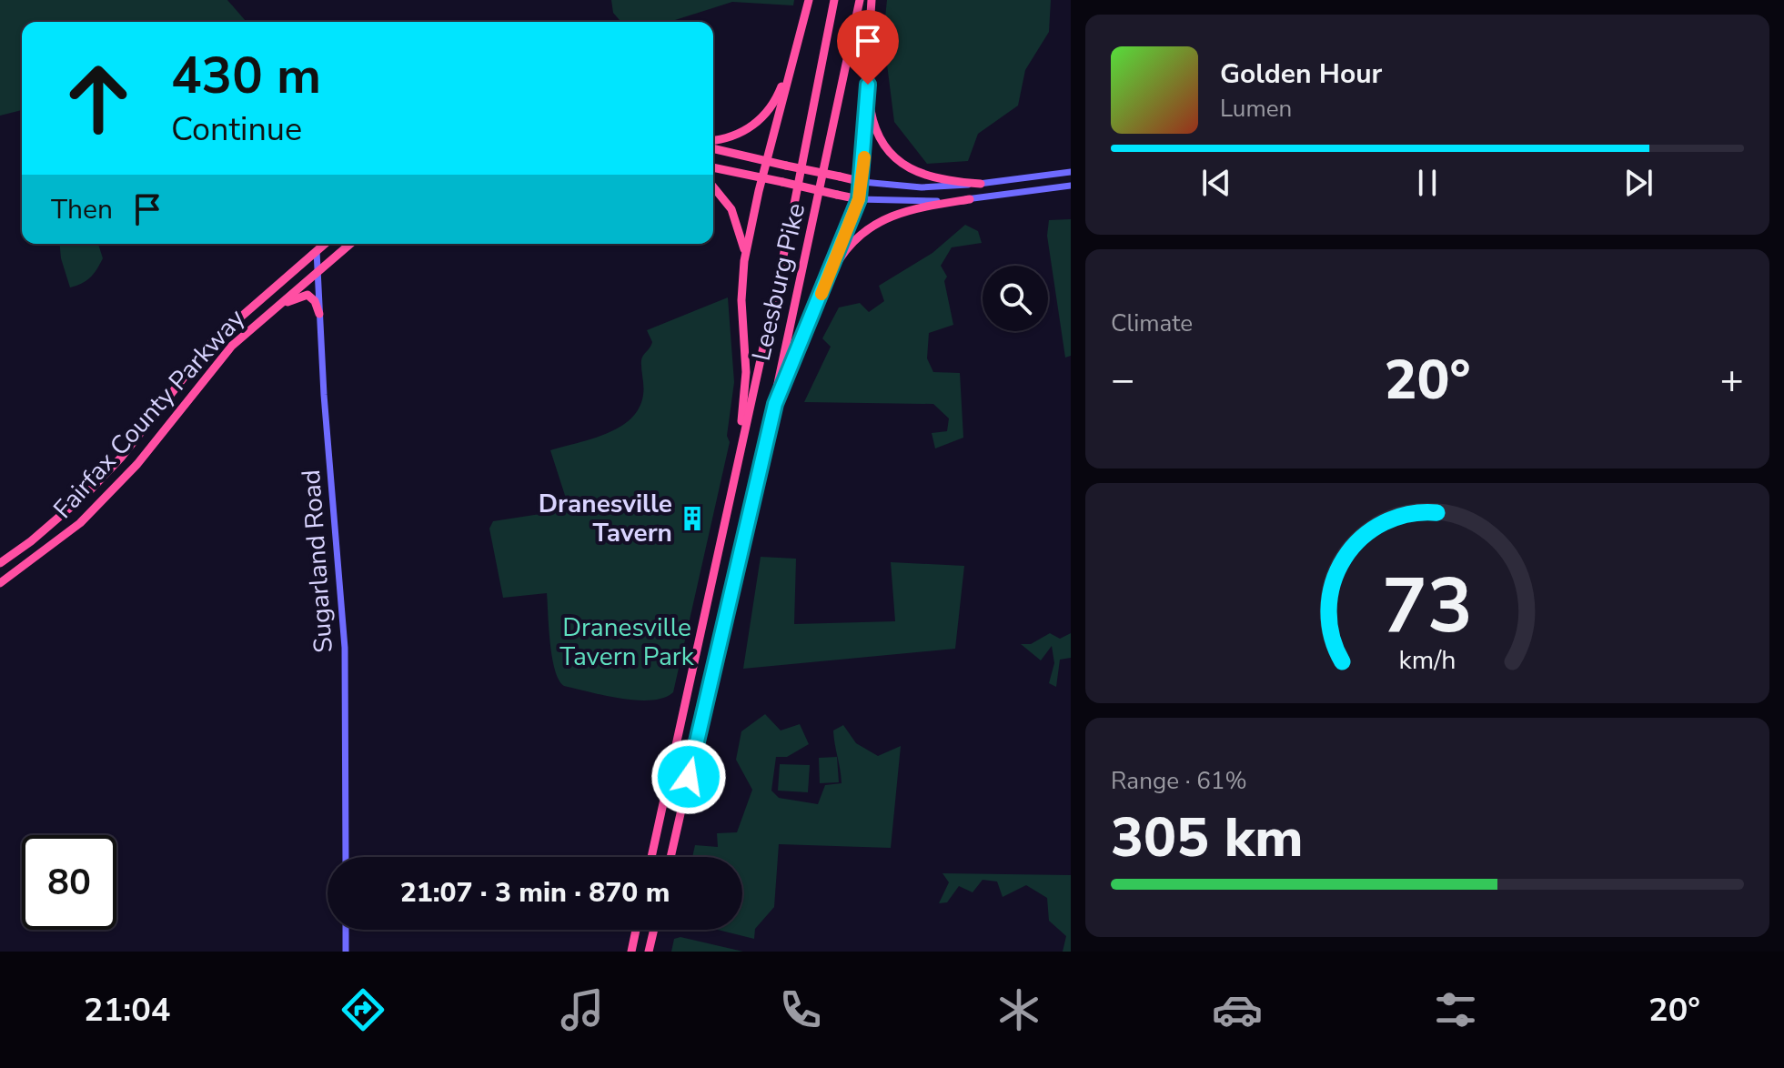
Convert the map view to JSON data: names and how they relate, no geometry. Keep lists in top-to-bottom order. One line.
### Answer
{"streets":{"highway":["Leesburg Pike","Fairfax County Parkway"],"street":["Sugarland Road"]},"crossings":[["Fairfax County Parkway","Sugarland Road"]],"parks":["Dranesville Tavern Park"],"places":{"building":["Dranesville Tavern"]},"page":{"turn":["430 m","Continue"],"song":["Golden Hour","Lumen"],"then":"Then","tile":["Climate",["Range · 61%","305 km"]],"heat":["−","20°","+"],"limit":"80","trip":"21:07 · 3 min · 870 m","tabs":["21:04","20°"],"gauge":["73","km/h"]}}
